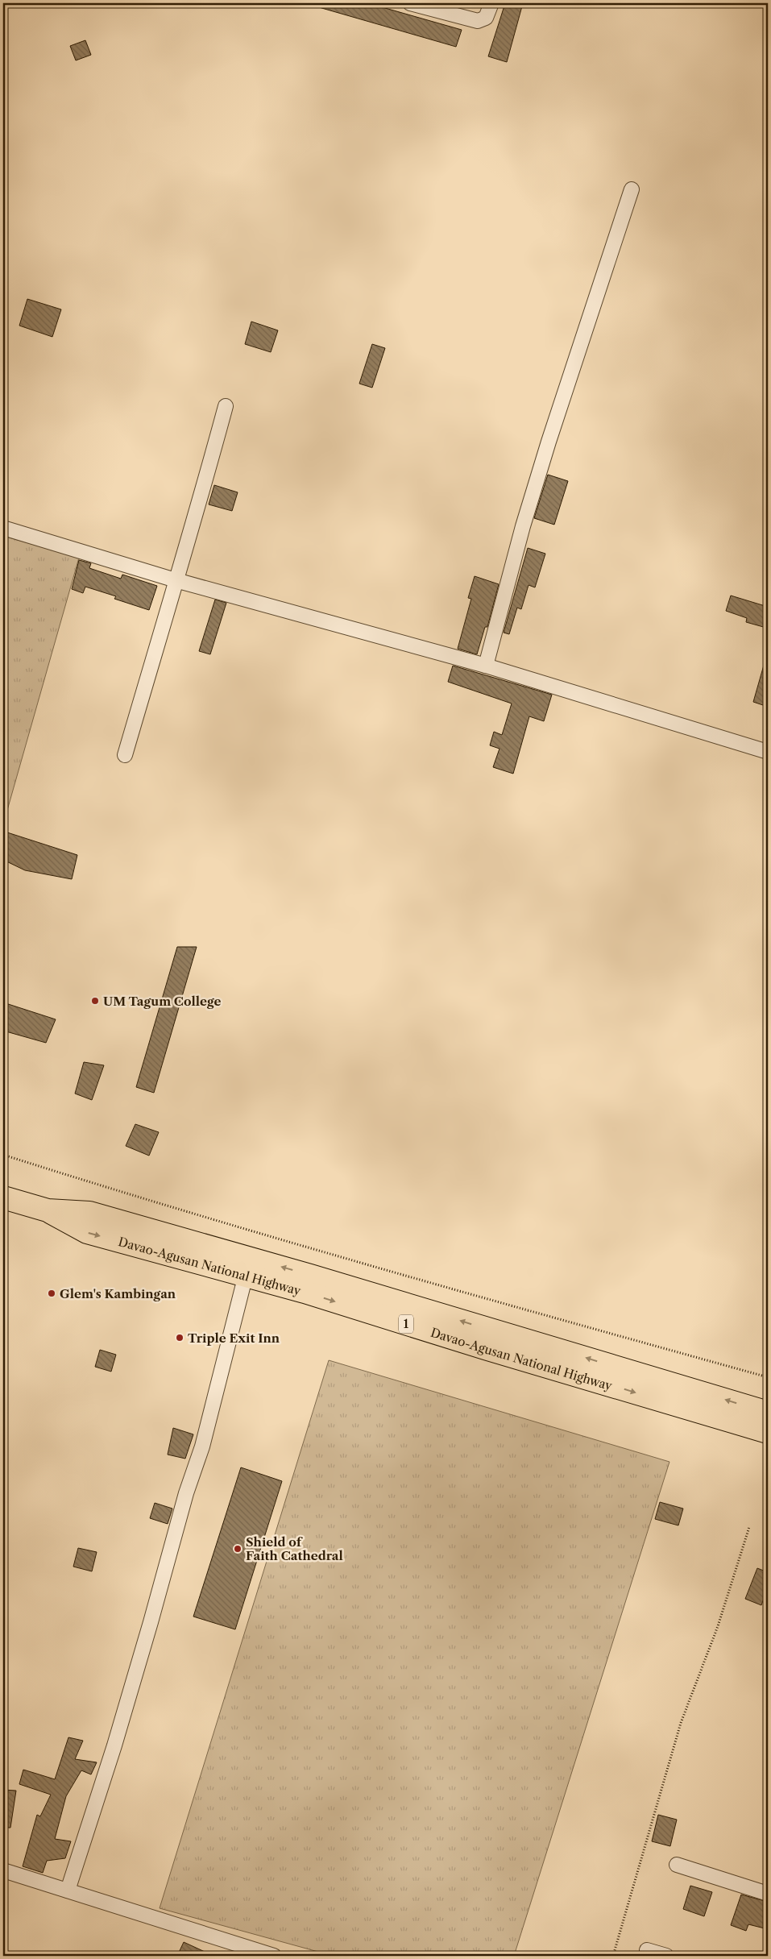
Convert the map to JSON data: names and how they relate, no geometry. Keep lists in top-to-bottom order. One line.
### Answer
{"streets":{"highway":["Davao-Agusan National Highway","1"]},"places":["UM Tagum College","Glem's Kambingan","Triple Exit Inn","Shield of Faith Cathedral"]}
